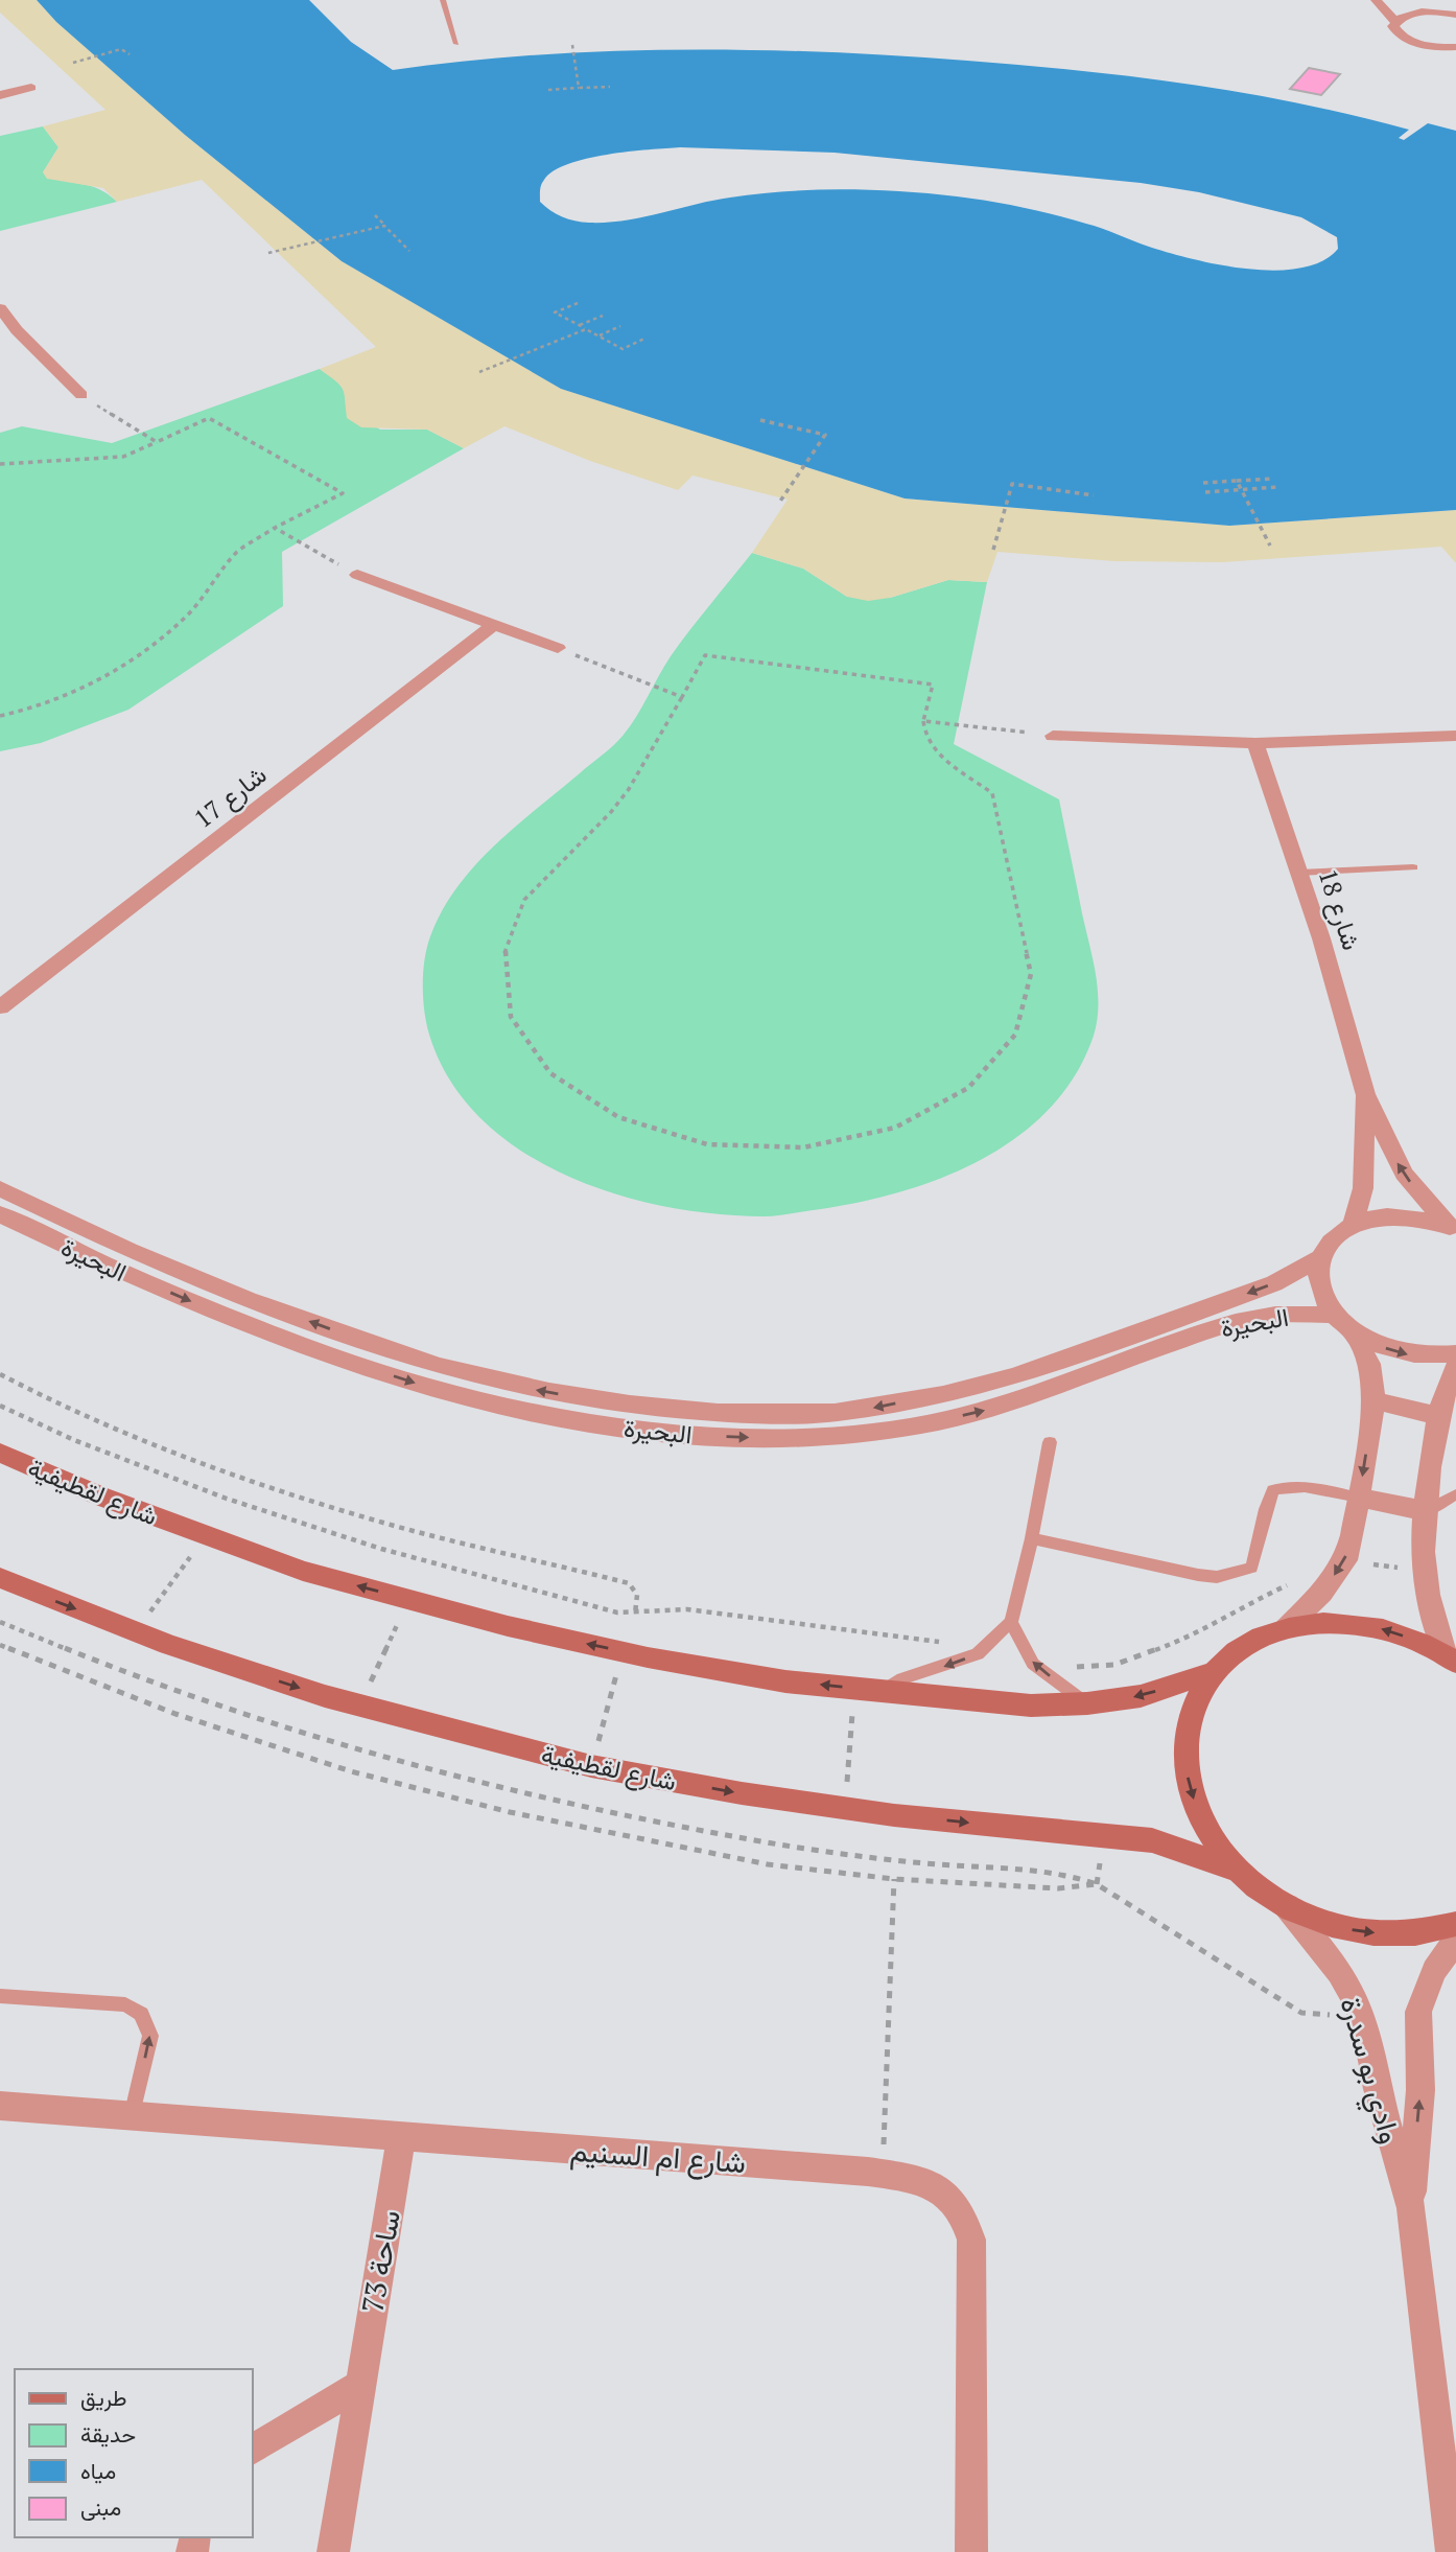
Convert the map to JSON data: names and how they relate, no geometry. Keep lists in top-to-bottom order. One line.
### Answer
{"streets":{"street":["شارع 17","شارع 18","البحيرة","شارع لقطيفية","وادي بو سدرة","شارع ام السنيم","ساحة 73"]},"crossings":[["شارع ام السنيم","ساحة 73"]],"legend":["طريق","حديقة","مياه","مبنى"]}
